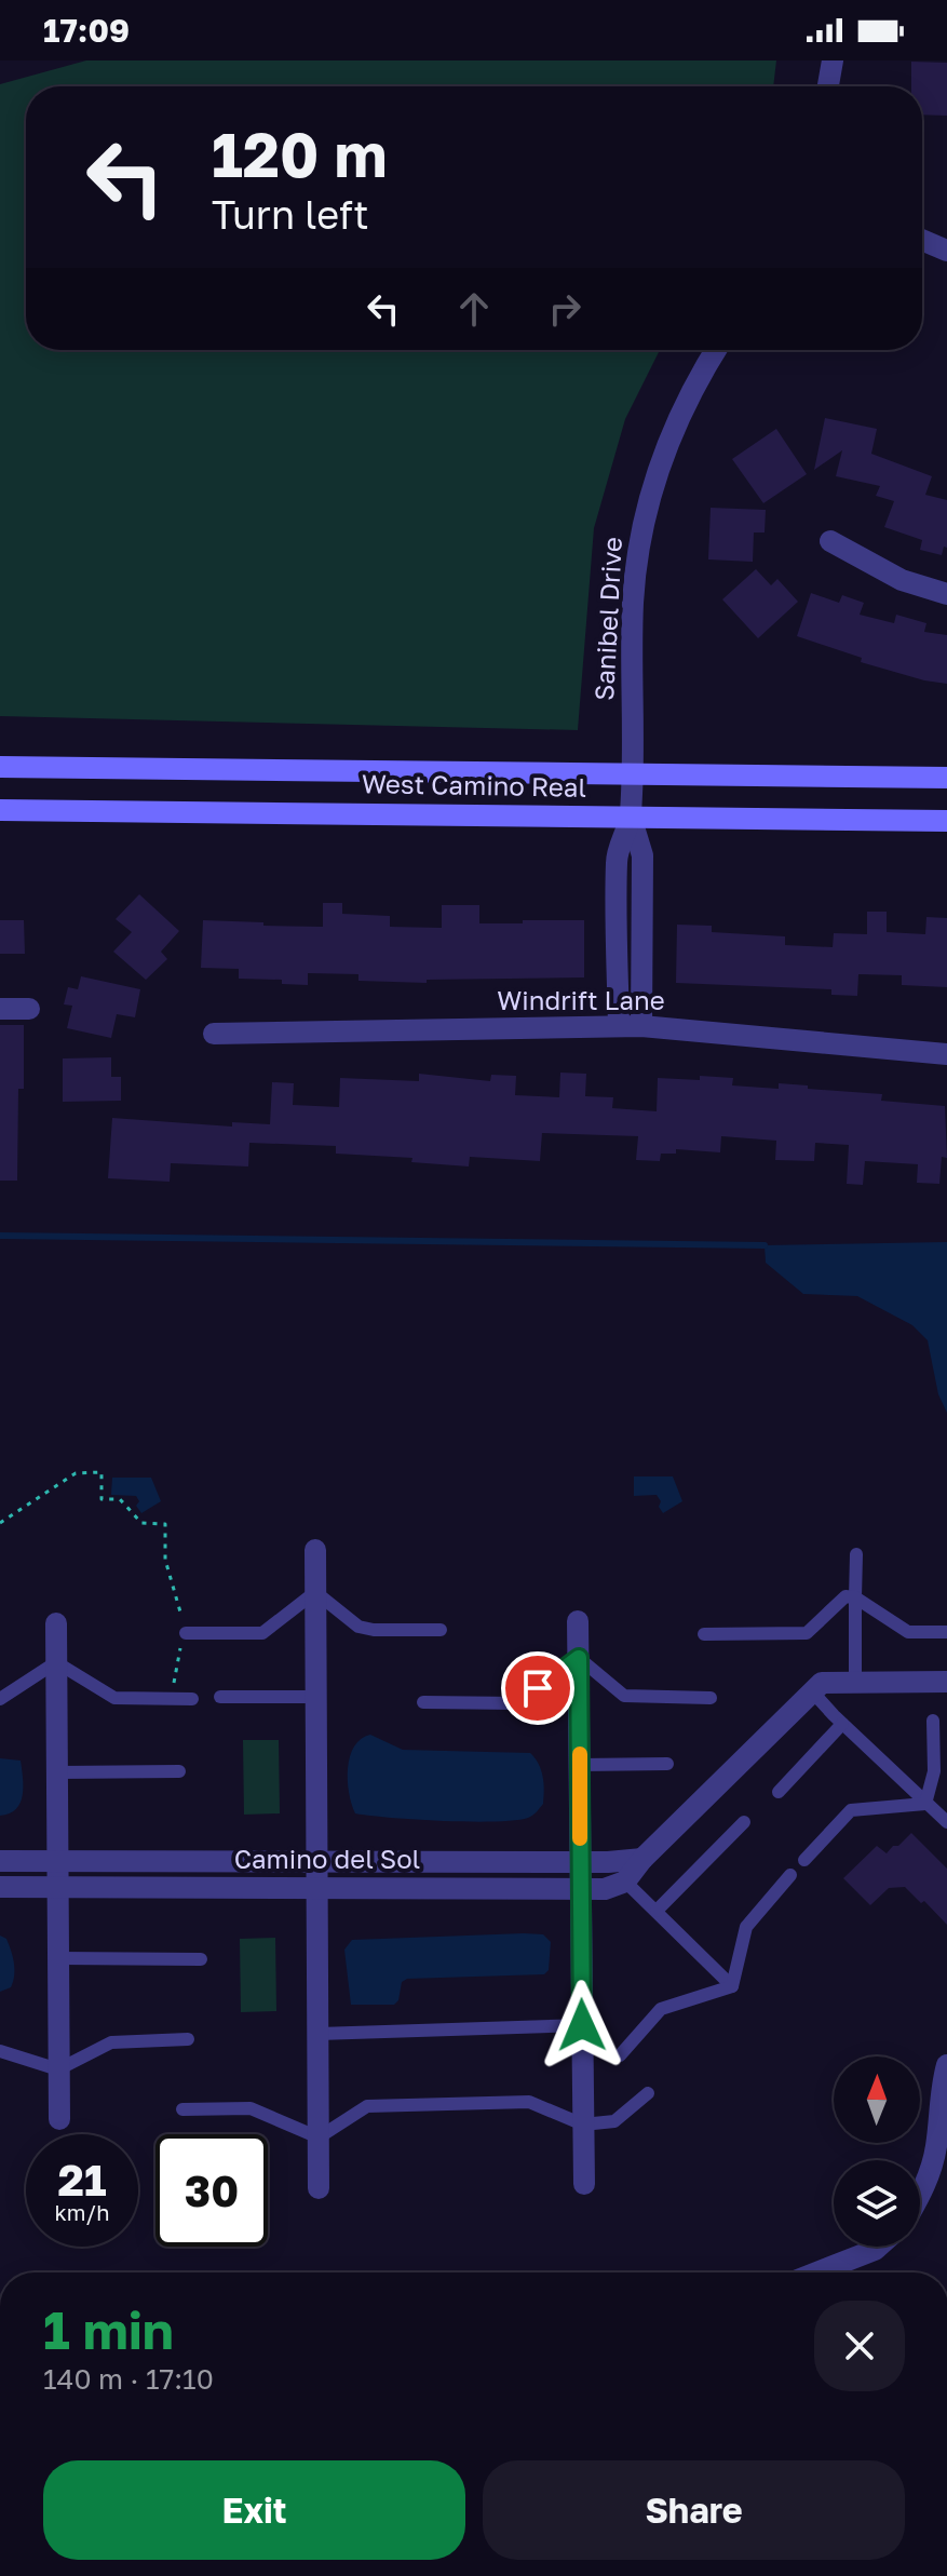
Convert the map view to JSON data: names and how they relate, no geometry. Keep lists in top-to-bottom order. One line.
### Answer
{"streets":{"street":["Sanibel Drive","West Camino Real","Windrift Lane","Camino del Sol"]},"crossings":[["Sanibel Drive","West Camino Real"],["Sanibel Drive","Windrift Lane"]],"north":"top","page":{"status":"17:09","turn":["120 m","Turn left"],"speed":"21 km/h","limit":"30","heading":["1 min","140 m · 17:10"],"buttons":["Exit","Share"]}}
